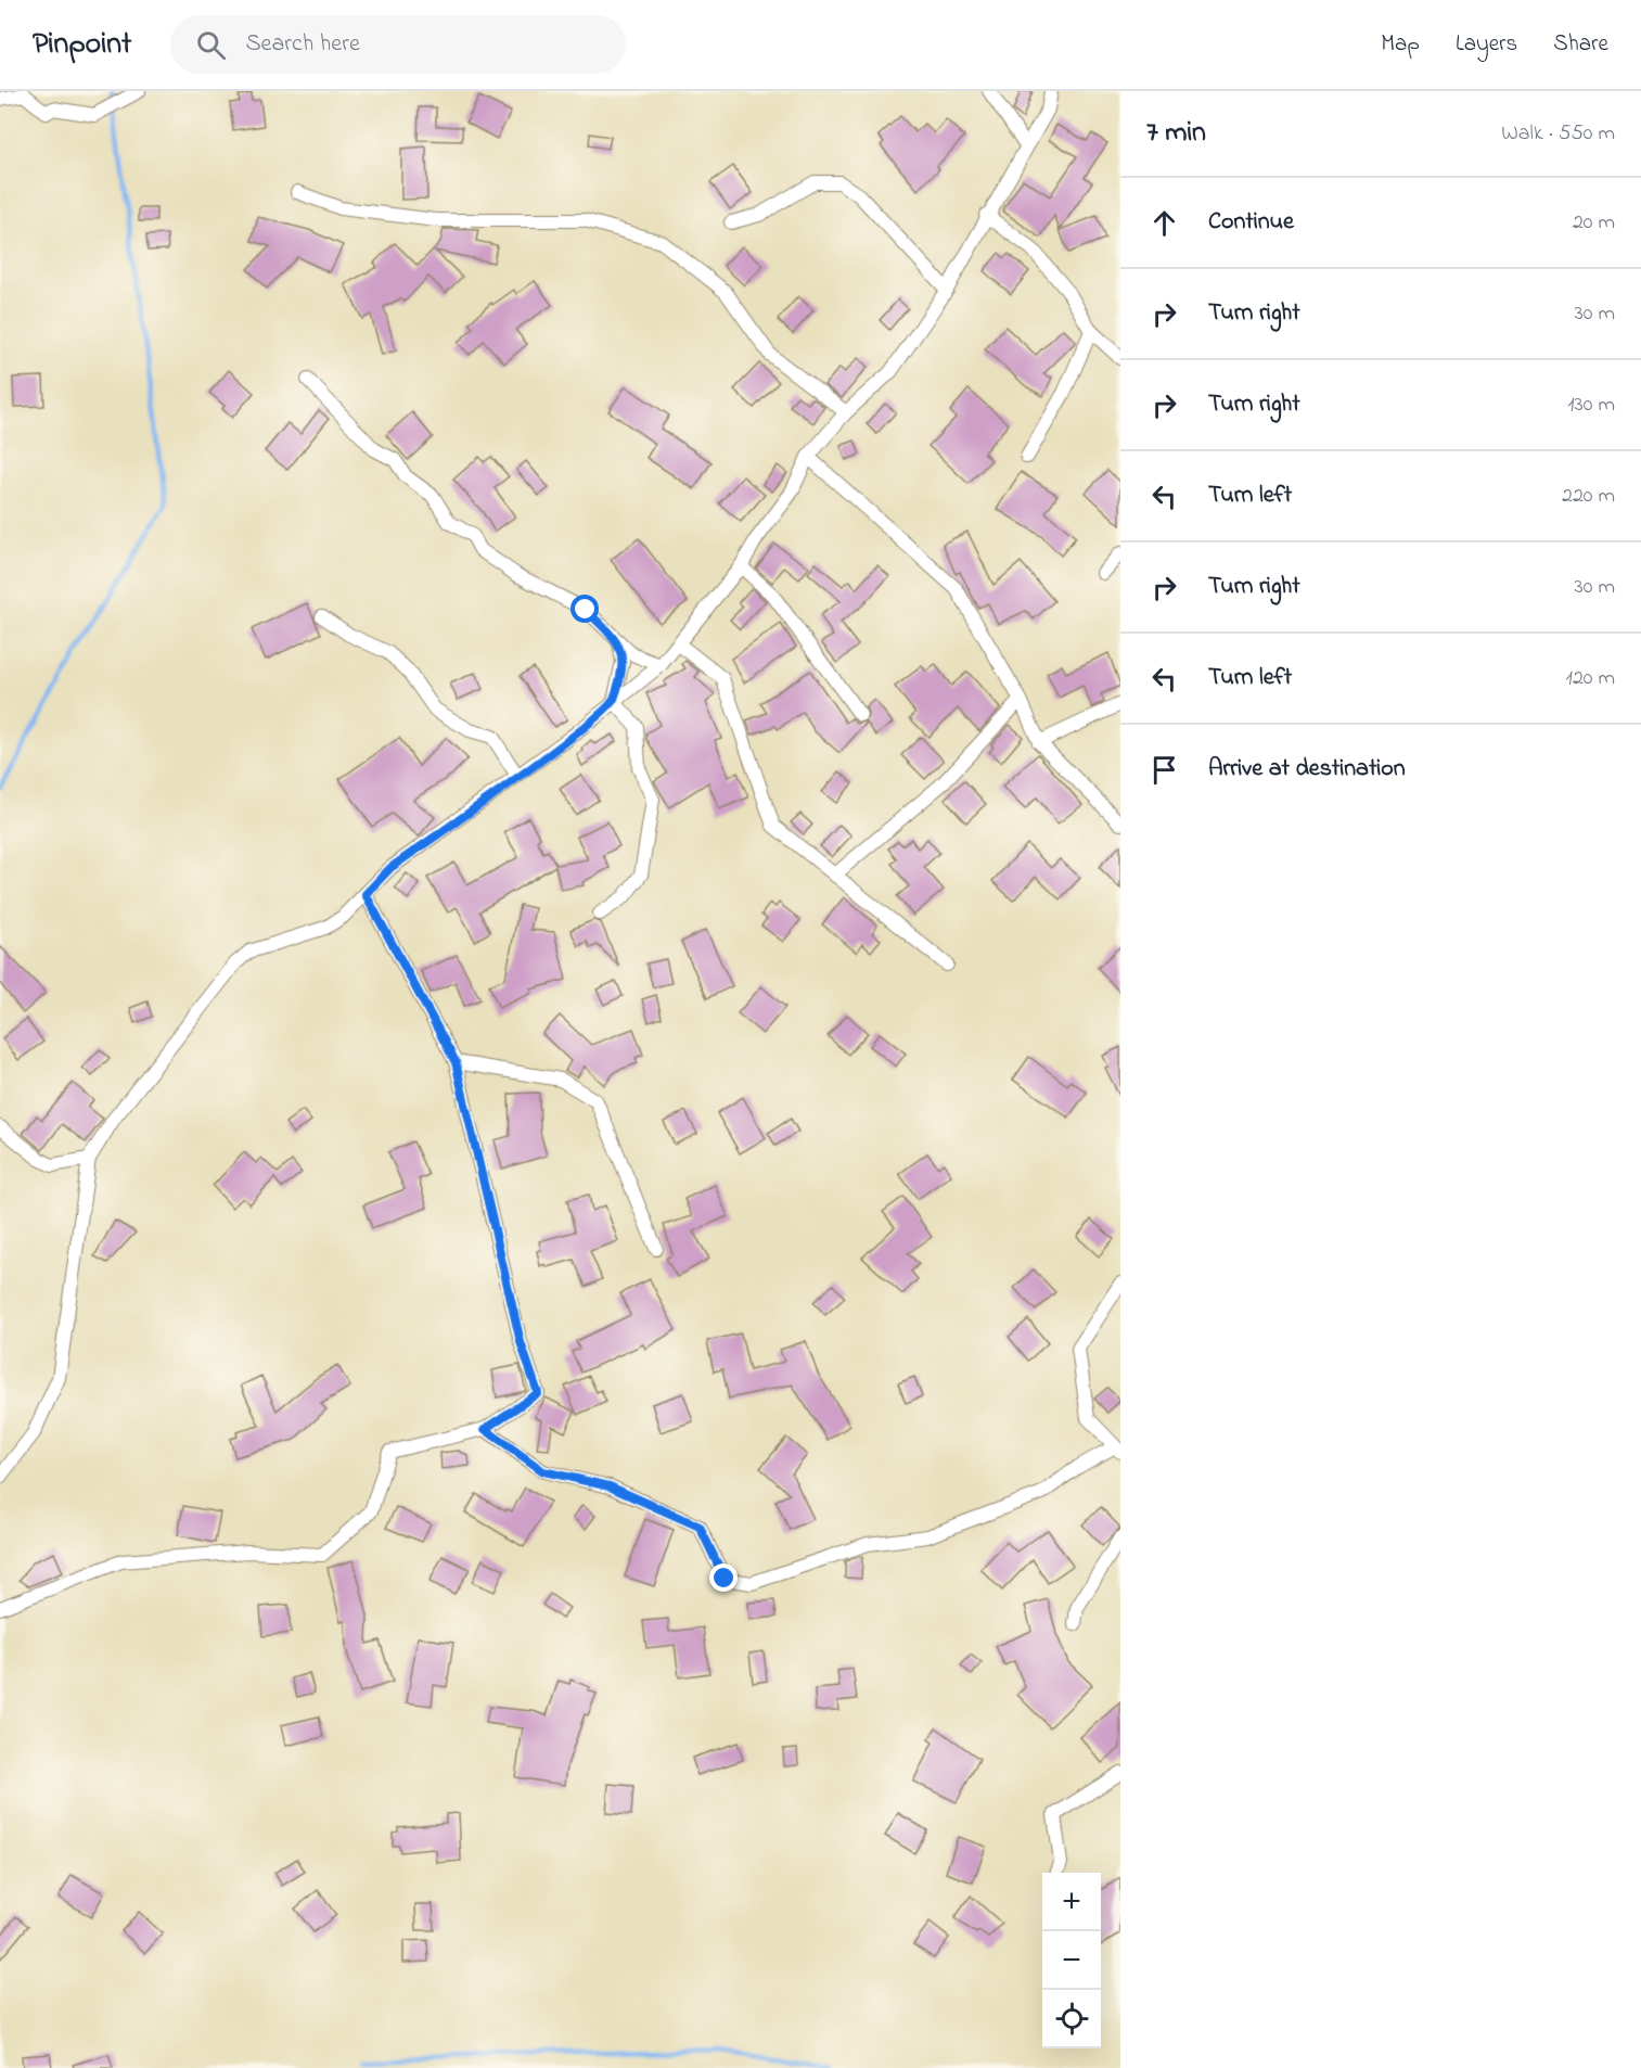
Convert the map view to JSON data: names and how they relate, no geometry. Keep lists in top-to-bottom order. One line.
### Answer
{"page":{"header":"Pinpoint","search":"Search here","nav":["Map","Layers","Share"],"heading":["7 min","Walk · 550 m"],"list":[["Continue","20 m"],["Turn right","30 m"],["Turn right","130 m"],["Turn left","220 m"],["Turn right","30 m"],["Turn left","120 m"],"Arrive at destination"],"map_buttons":["+","−"]}}
